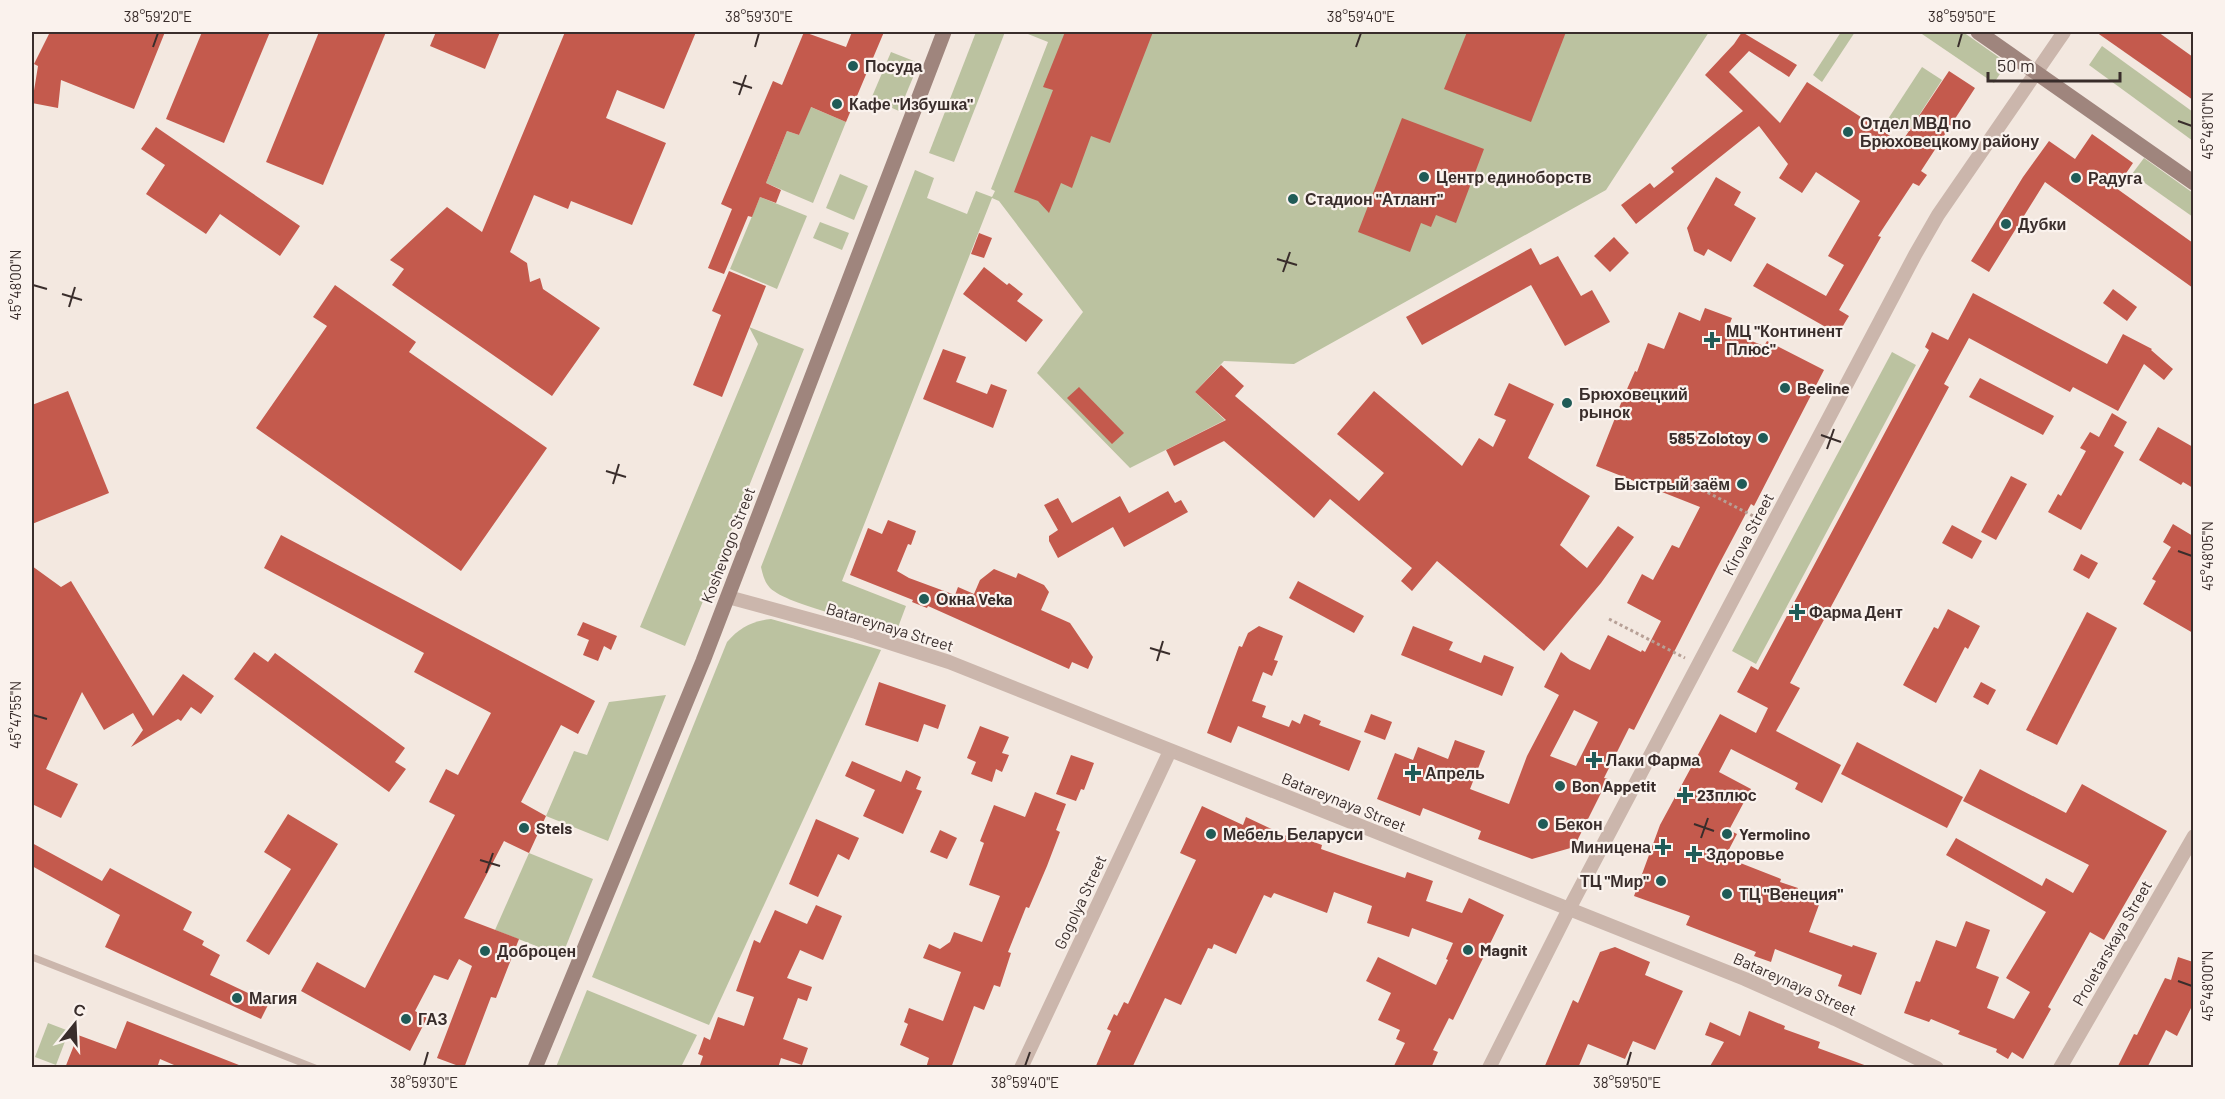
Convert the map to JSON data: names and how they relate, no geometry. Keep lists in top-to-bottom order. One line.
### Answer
{"streets":{"street":["Kirova Street","Koshevogo Street","Batareynaya Street","Gogolya Street","Proletarskaya Street"]},"crossings":[["Kirova Street","Batareynaya Street"],["Koshevogo Street","Batareynaya Street"],["Batareynaya Street","Gogolya Street"]],"places":{"other":["Посуда","Кафе \"Избушка\"","Отдел МВД по Брюховецкому району","Центр единоборств","Радуга","Стадион \"Атлант\"","Дубки","Beeline","Брюховецкий рынок","585 Zolotoy","Быстрый заём","Окна Veka","Bon Appetit","Бекон","Stels","Мебель Беларуси","Yermolino","ТЦ \"Мир\"","ТЦ \"Венеция\"","Magnit","Доброцен","Магия","ГАЗ"],"health":["МЦ \"Континент Плюс\"","Фарма Дент","Лаки Фарма","Апрель","23плюс","Миницена","Здоровье"]},"scale_bar":"50 m","north":"top","coordinates":["38°59'20\"E","38°59'30\"E","38°59'40\"E","38°59'50\"E","45°48'10\"N","45°48'00\"N","45°48'05\"N","45°47'55\"N"]}
